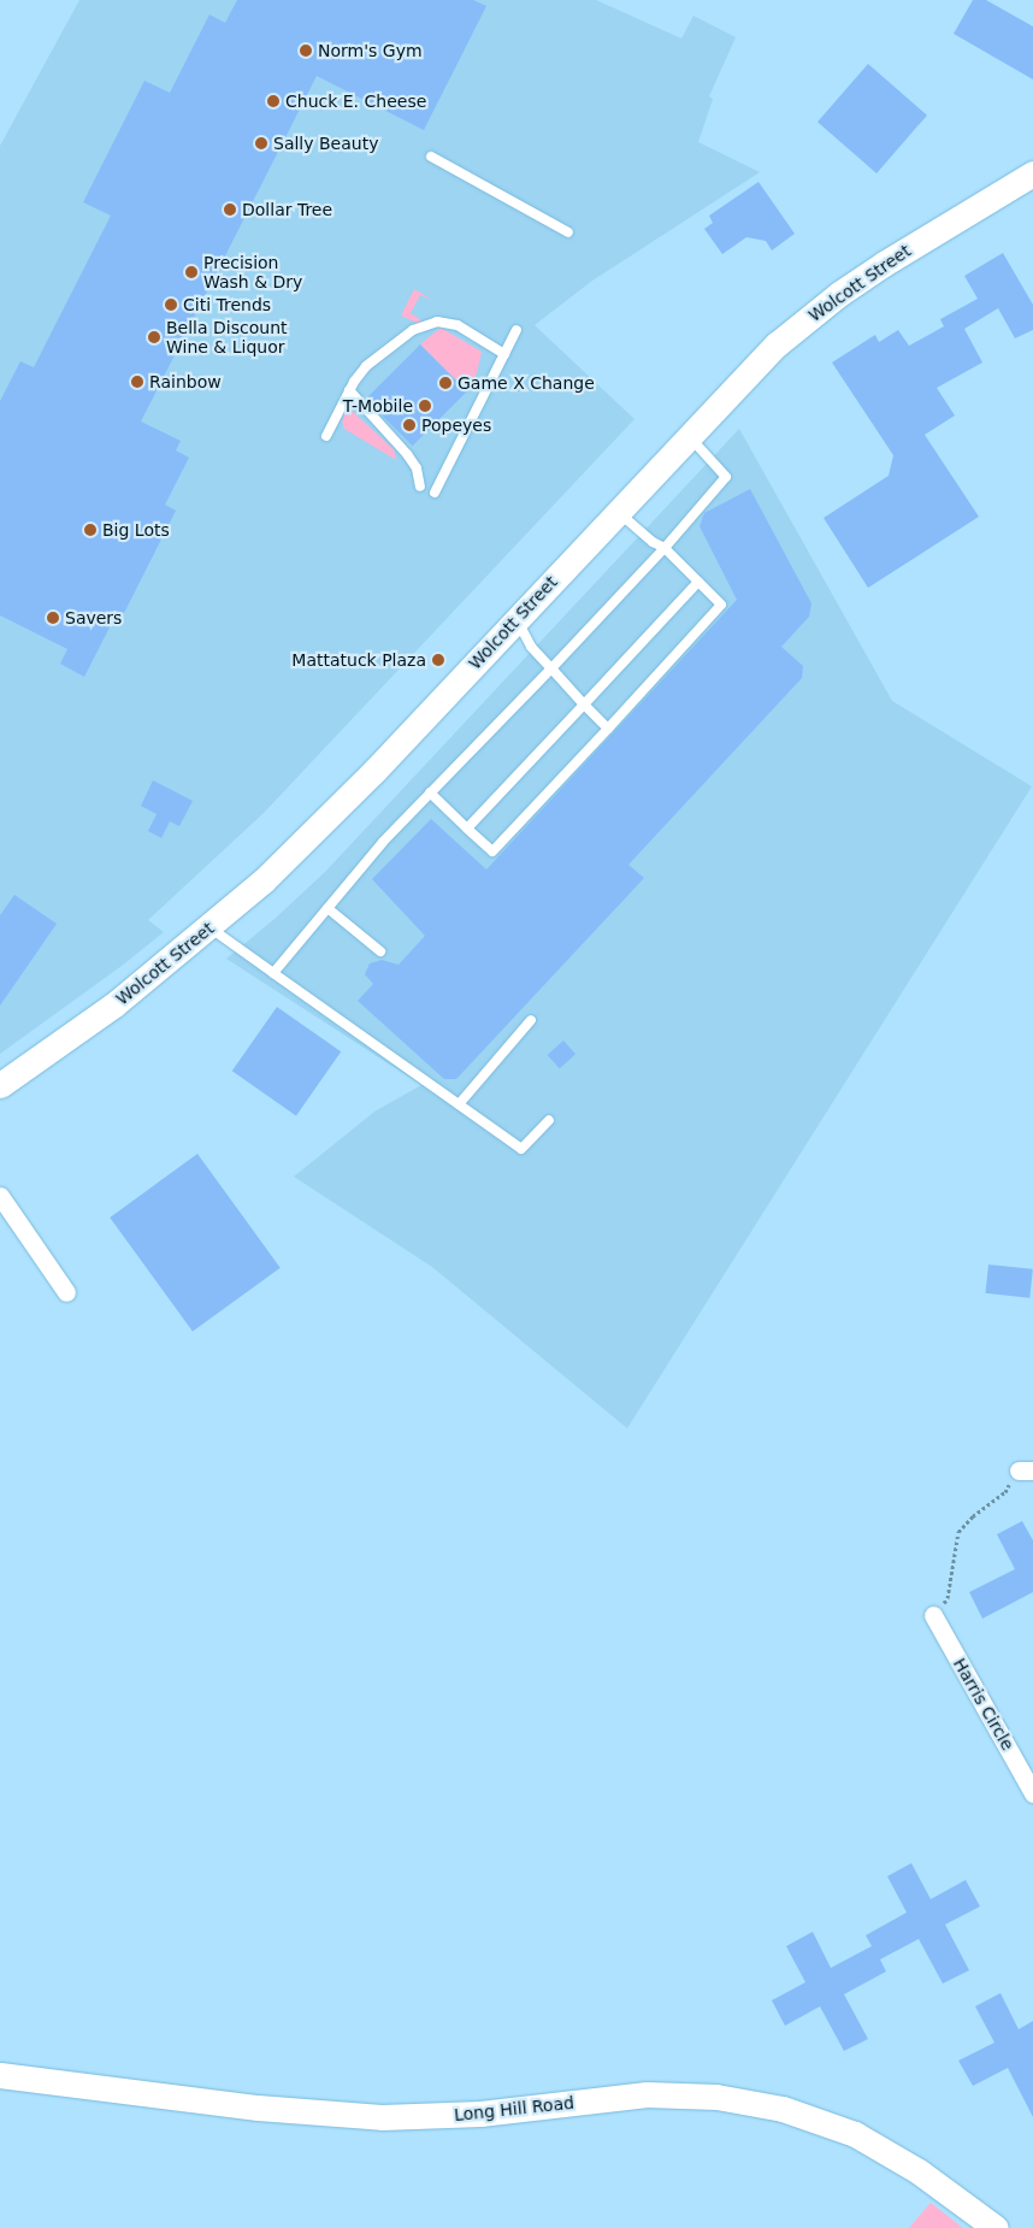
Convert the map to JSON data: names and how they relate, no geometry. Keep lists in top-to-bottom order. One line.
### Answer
{"streets":{"main road":["Wolcott Street","Long Hill Road"],"street":["Harris Circle"]},"places":["Norm's Gym","Chuck E. Cheese","Sally Beauty","Dollar Tree","Precision Wash & Dry","Citi Trends","Bella Discount Wine & Liquor","Rainbow","Game X Change","T-Mobile","Popeyes","Big Lots","Savers","Mattatuck Plaza"]}
